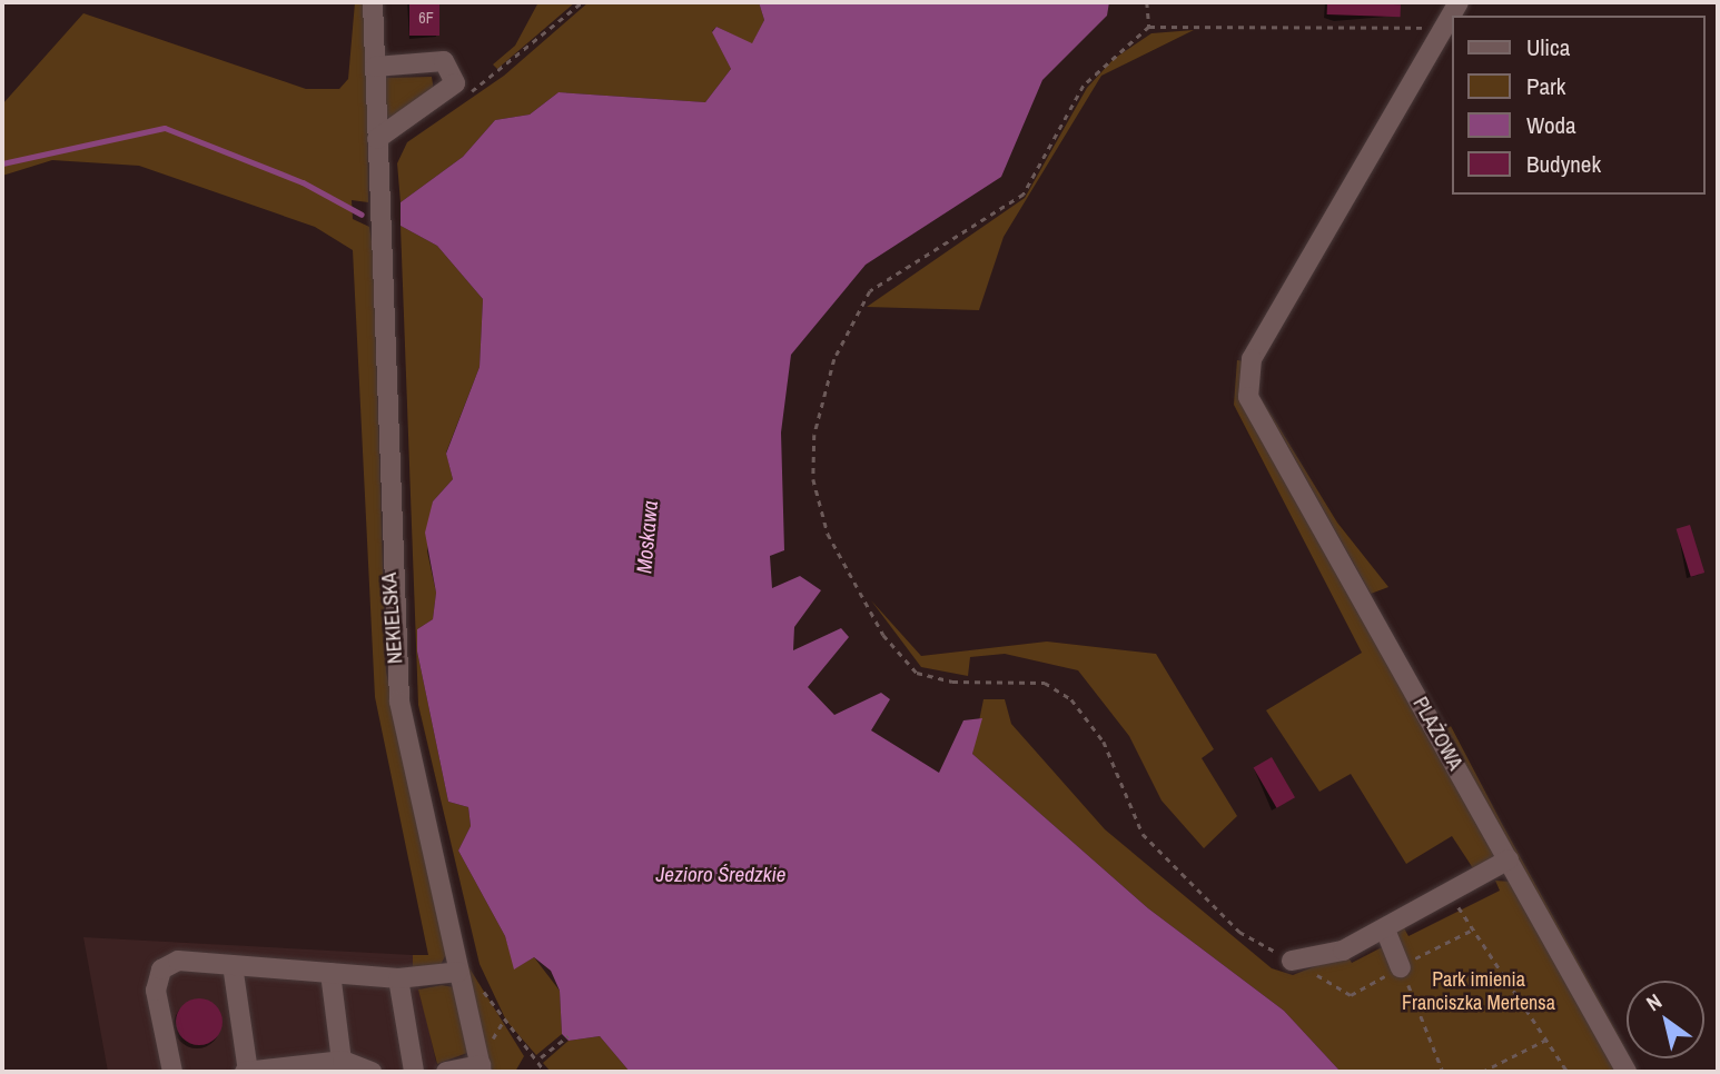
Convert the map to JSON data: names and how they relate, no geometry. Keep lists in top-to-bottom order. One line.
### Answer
{"streets":{"street":["NEKIELSKA","PLAŻOWA"]},"water":["Moskawa","Jezioro Średzkie"],"parks":["Park imienia Franciszka Mertensa"],"house_numbers":["6F"],"legend":["Ulica","Park","Woda","Budynek"],"north":"top left"}
